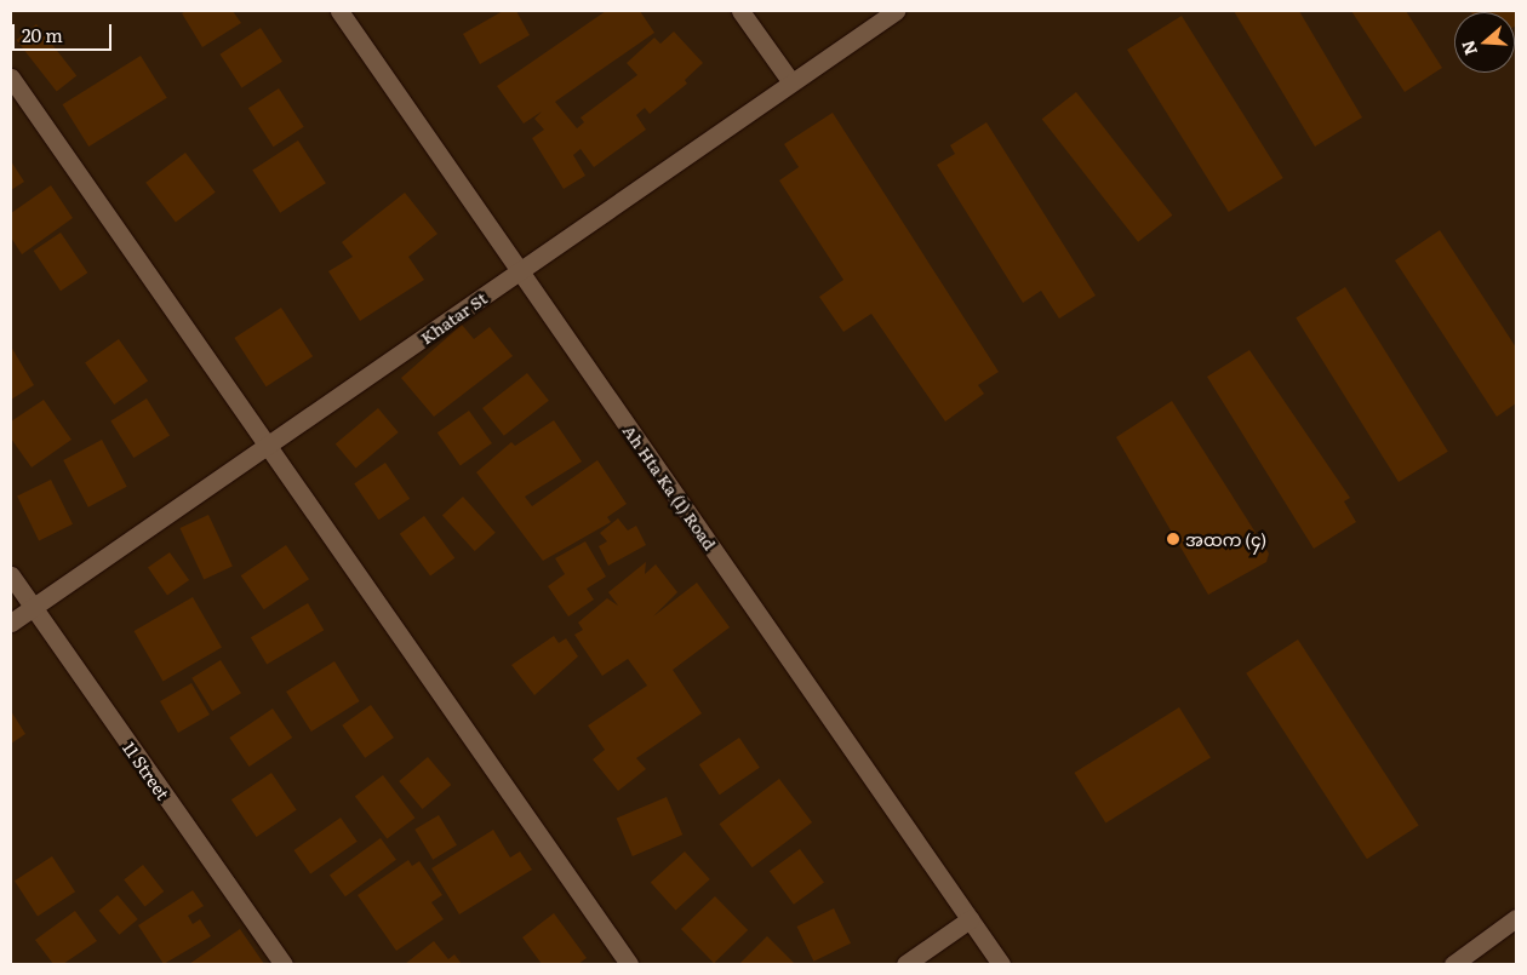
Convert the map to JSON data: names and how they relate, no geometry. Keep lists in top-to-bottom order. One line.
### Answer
{"streets":{"street":["Khatar St","Ah Hta Ka (1) Road","11 Street"]},"crossings":[["Khatar St","Ah Hta Ka (1) Road"],["Khatar St","11 Street"]],"places":["အထက (၄)"],"scale_bar":"20 m","north":"left"}
